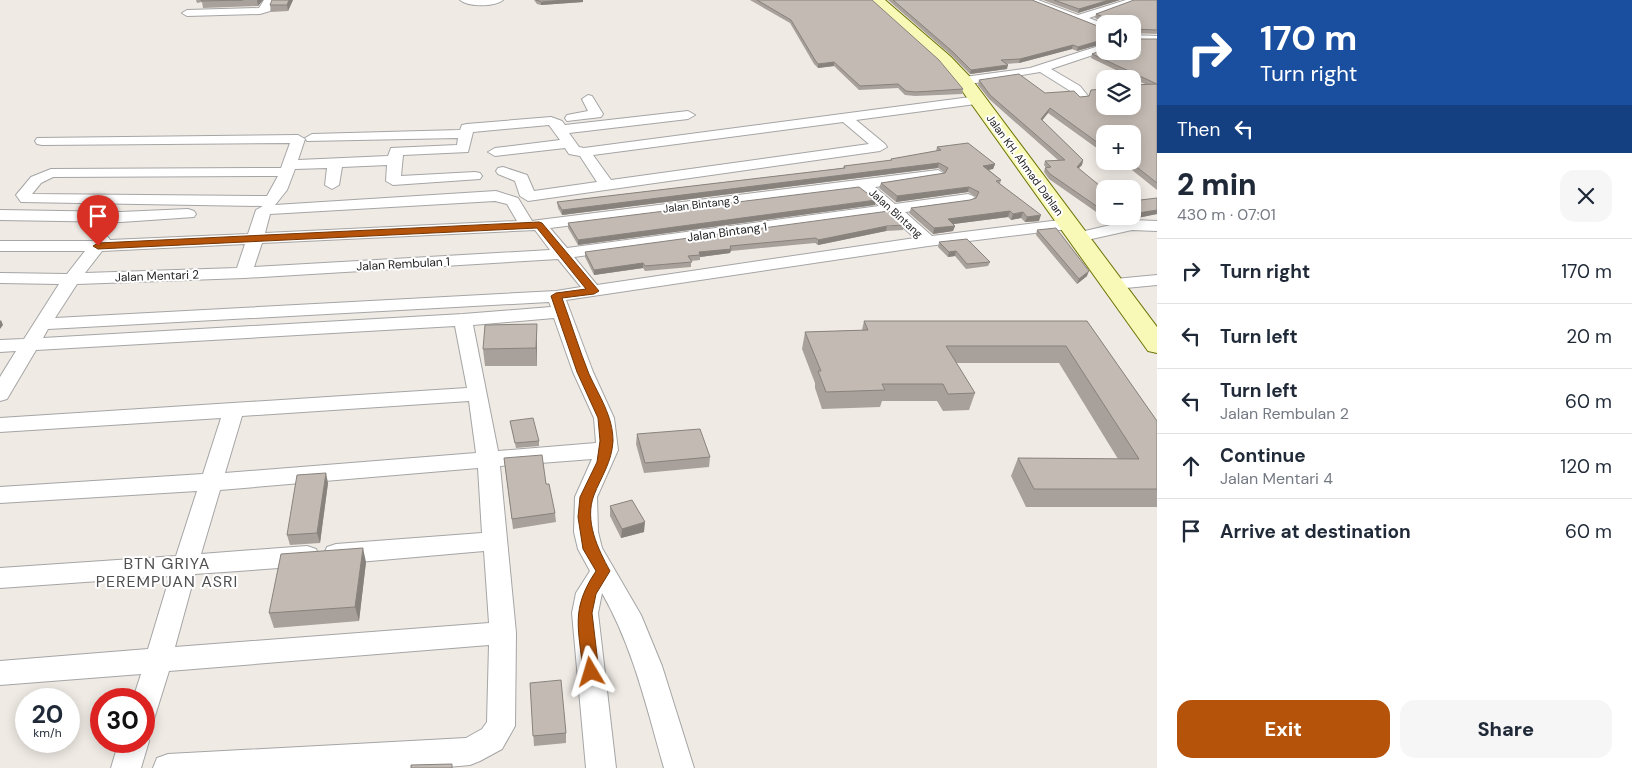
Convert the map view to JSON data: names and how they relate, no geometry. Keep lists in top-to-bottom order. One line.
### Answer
{"streets":{"street":["Jalan KH. Ahmad Dahlan","Jalan Bintang 3","Jalan Bintang","Jalan Bintang 1","Jalan Rembulan 1","Jalan Mentari 2"]},"crossings":[["Jalan Bintang 3","Jalan Bintang"],["Jalan Bintang","Jalan Bintang 1"],["Jalan Bintang 1","Jalan Rembulan 1"],["Jalan Rembulan 1","Jalan Mentari 2"]],"districts":["BTN GRIYA PEREMPUAN ASRI"],"page":{"turn":["170 m","Turn right"],"map_buttons":["+","−"],"then":"Then","heading":["2 min","430 m · 07:01"],"list":[{"name":"Turn right","value":"170 m"},{"name":"Turn left","value":"20 m"},{"name":"Turn left","note":"Jalan Rembulan 2","value":"60 m"},{"name":"Continue","note":"Jalan Mentari 4","value":"120 m"},{"name":"Arrive at destination","value":"60 m"}],"speed":"20 km/h","limit":"30","buttons":["Exit","Share"]}}
